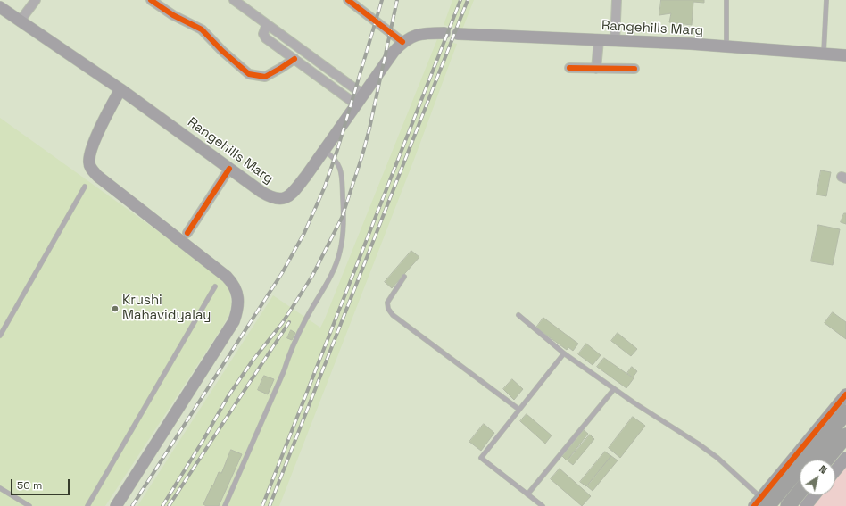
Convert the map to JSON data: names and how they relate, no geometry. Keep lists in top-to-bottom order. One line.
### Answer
{"streets":{"main road":["Rangehills Marg"]},"places":["Krushi Mahavidyalay"],"scale_bar":"50 m","north":"top right"}
